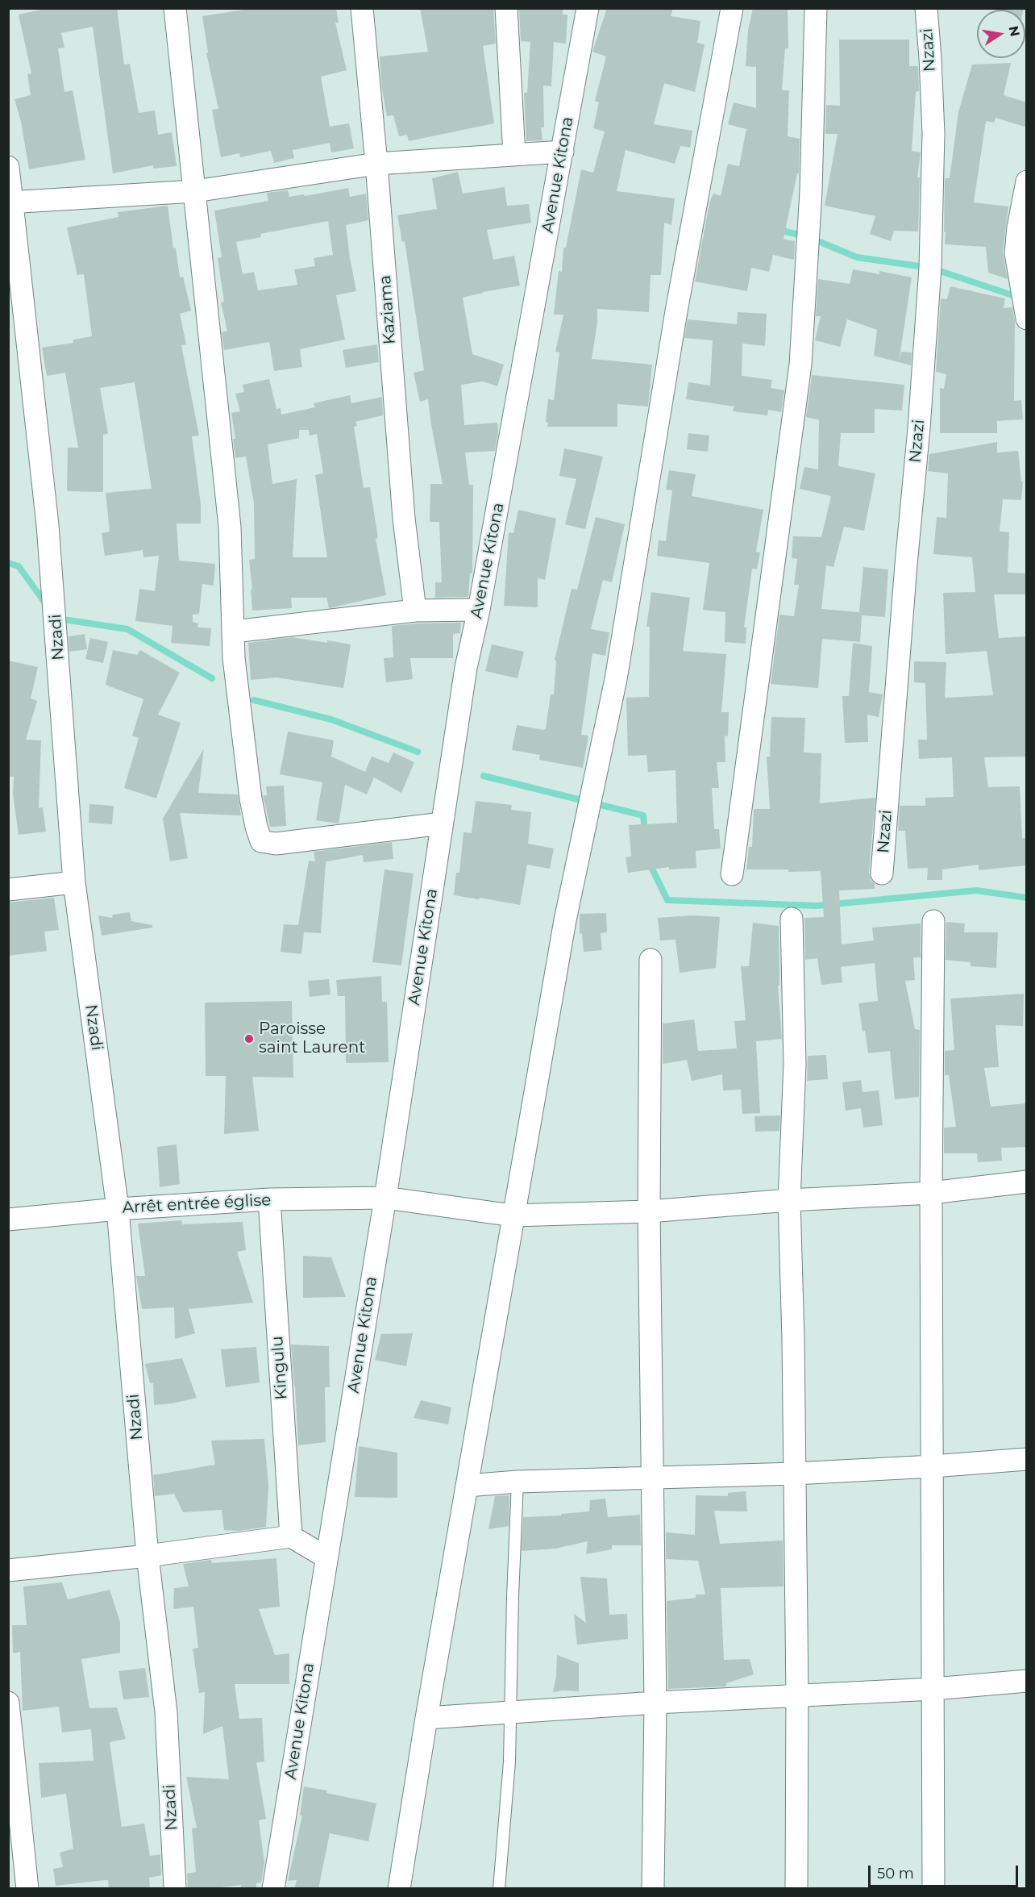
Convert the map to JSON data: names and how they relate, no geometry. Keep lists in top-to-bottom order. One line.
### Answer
{"streets":{"street":["Nzazi","Avenue Kitona","Kaziama","Nzadi","Arrêt entrée église","Kingulu"]},"crossings":[["Avenue Kitona","Arrêt entrée église"],["Nzadi","Arrêt entrée église"],["Arrêt entrée église","Kingulu"]],"places":["Paroisse saint Laurent"],"scale_bar":"50 m","north":"right"}
